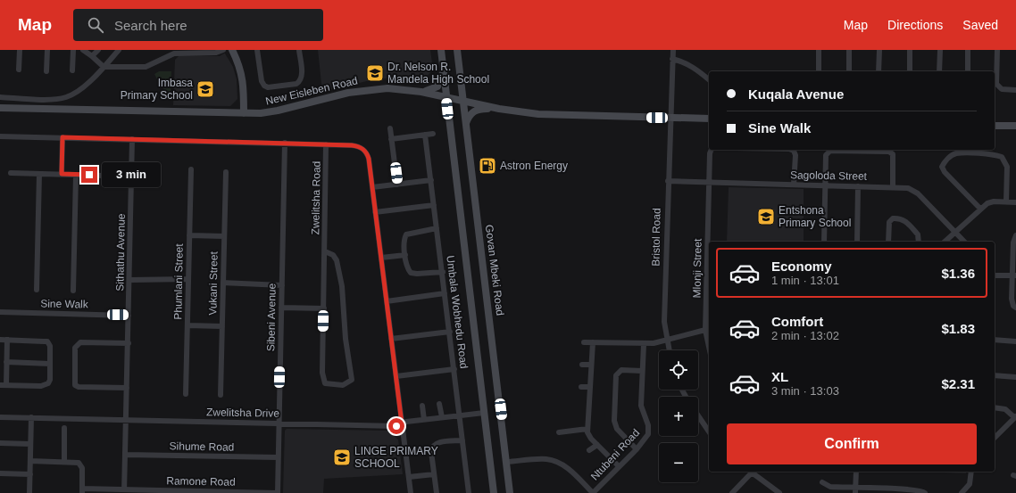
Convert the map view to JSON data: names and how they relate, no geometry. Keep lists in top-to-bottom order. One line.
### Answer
{"streets":{"main road":["New Eisleben Road","Govan Mbeki Road"],"street":["Sagoloda Street","Zwelitsha Road","Bristol Road","Sithathu Avenue","Mlonji Street","Phumlani Street","Vukani Street","Sine Walk","Umbala Wobhedu Road","Sibeni Avenue","Zwelitsha Drive","Sihume Road","Ntubeni Road","Ramone Road"]},"crossings":[["New Eisleben Road","Bristol Road"],["New Eisleben Road","Govan Mbeki Road"],["Sagoloda Street","Bristol Road"],["Sagoloda Street","Mlonji Street"],["Sithathu Avenue","Sine Walk"],["Sithathu Avenue","Zwelitsha Drive"],["Sithathu Avenue","Sihume Road"],["Sithathu Avenue","Ramone Road"],["Umbala Wobhedu Road","Zwelitsha Drive"],["Sibeni Avenue","Zwelitsha Drive"],["Sibeni Avenue","Sihume Road"],["Sibeni Avenue","Ramone Road"]],"places":{"school or university":["Dr. Nelson R. Mandela High School","Imbasa Primary School","Entshona Primary School","LINGE PRIMARY SCHOOL"],"fuel station":["Astron Energy"]},"page":{"header":"Map","search":"Search here","nav":["Map","Directions","Saved"],"banner":["Kuqala Avenue","Sine Walk"],"bubble":"3 min","list":[{"name":"Economy","note":"1 min · 13:01","value":"$1.36"},{"name":"Comfort","note":"2 min · 13:02","value":"$1.83"},{"name":"XL","note":"3 min · 13:03","value":"$2.31"}],"map_buttons":["+","−"],"buttons":"Confirm"}}
